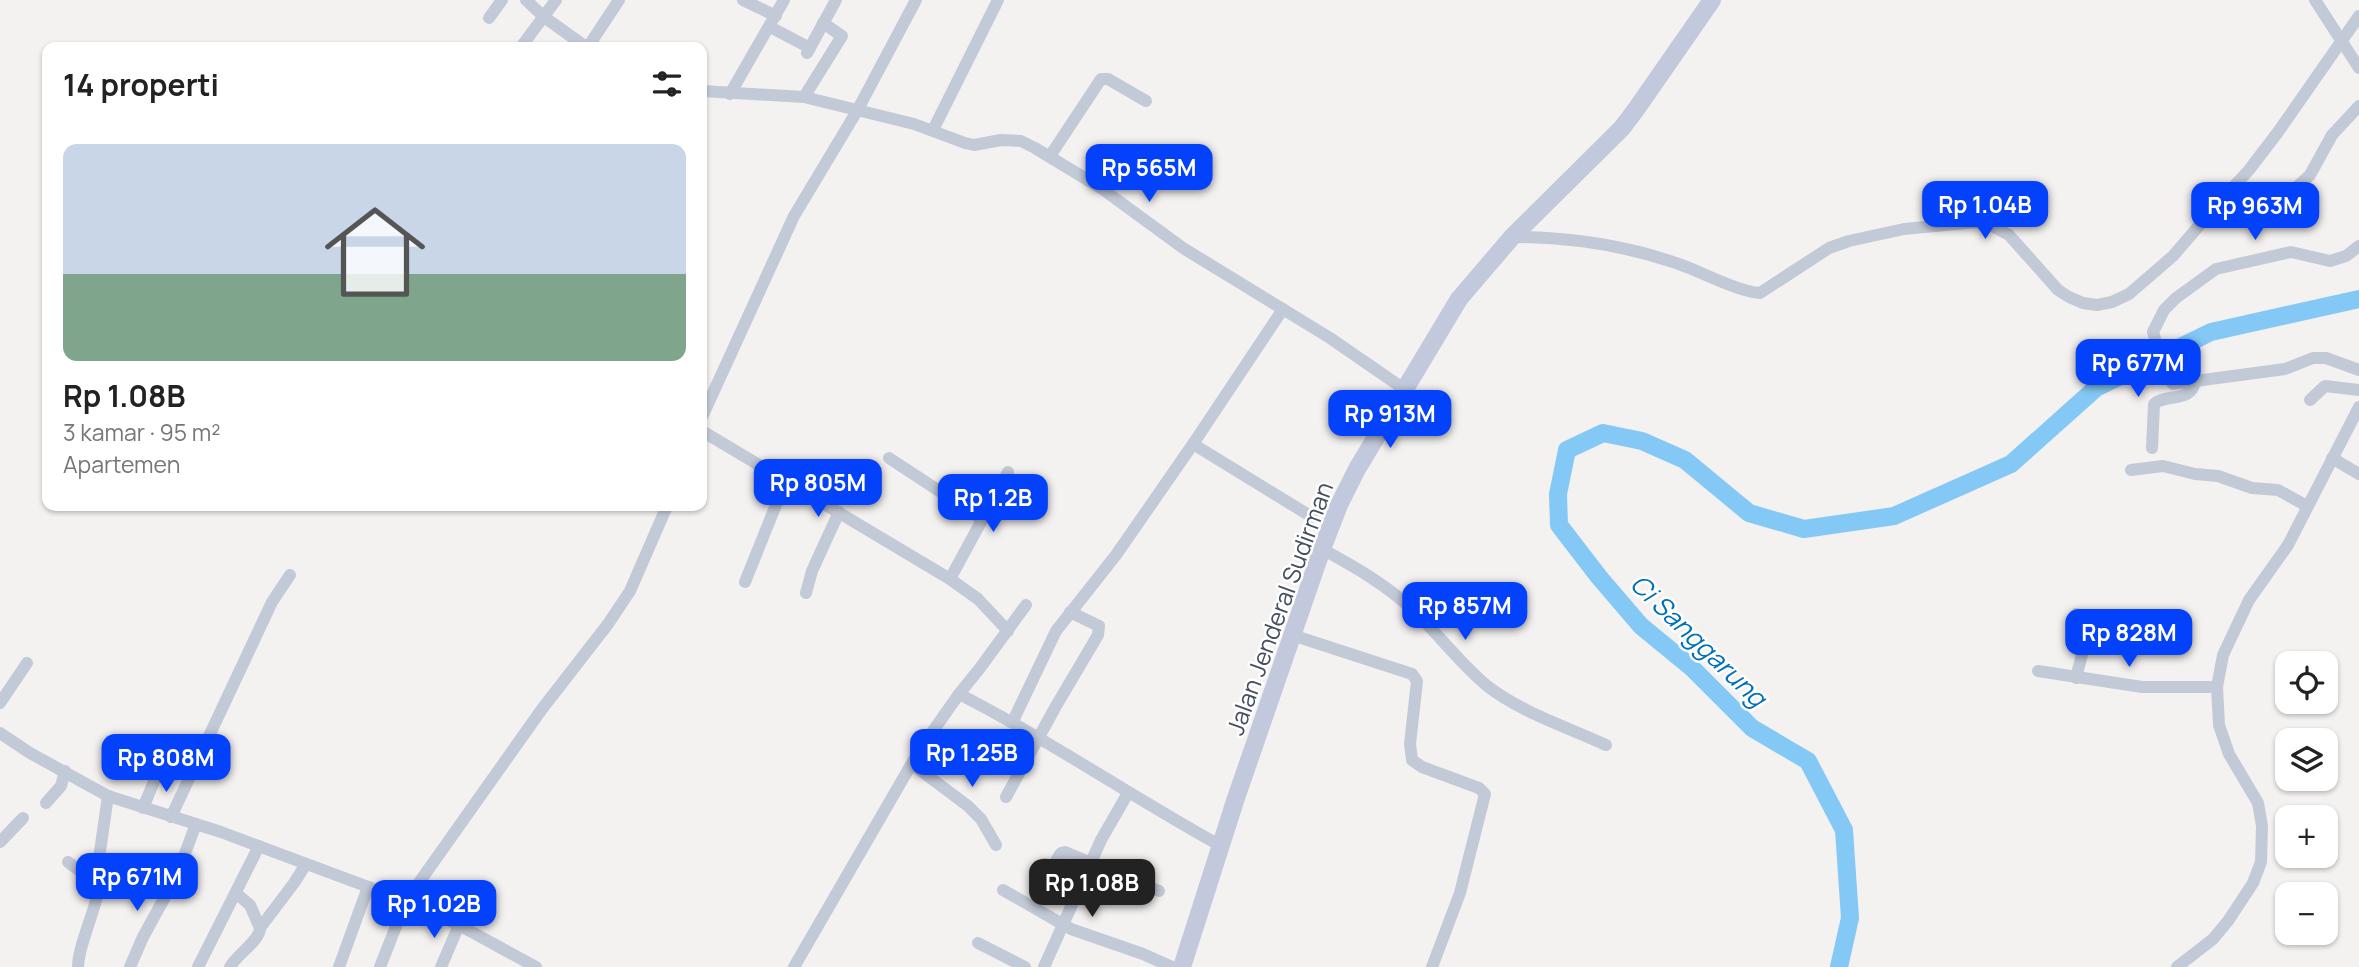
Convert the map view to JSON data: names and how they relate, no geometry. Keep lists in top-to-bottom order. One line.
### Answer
{"streets":{"main road":["Jalan Jenderal Sudirman"]},"water":["Ci Sanggarung"],"page":{"heading":"14 properti","list":[{"name":"Rp 1.08B","note":"3 kamar · 95 m² · Apartemen"}],"price":["Rp 565M","Rp 1.04B","Rp 963M","Rp 677M","Rp 913M","Rp 805M","Rp 1.2B","Rp 857M","Rp 828M","Rp 1.25B","Rp 808M","Rp 671M","Rp 1.08B","Rp 1.02B"],"map_buttons":["+","−"]}}
